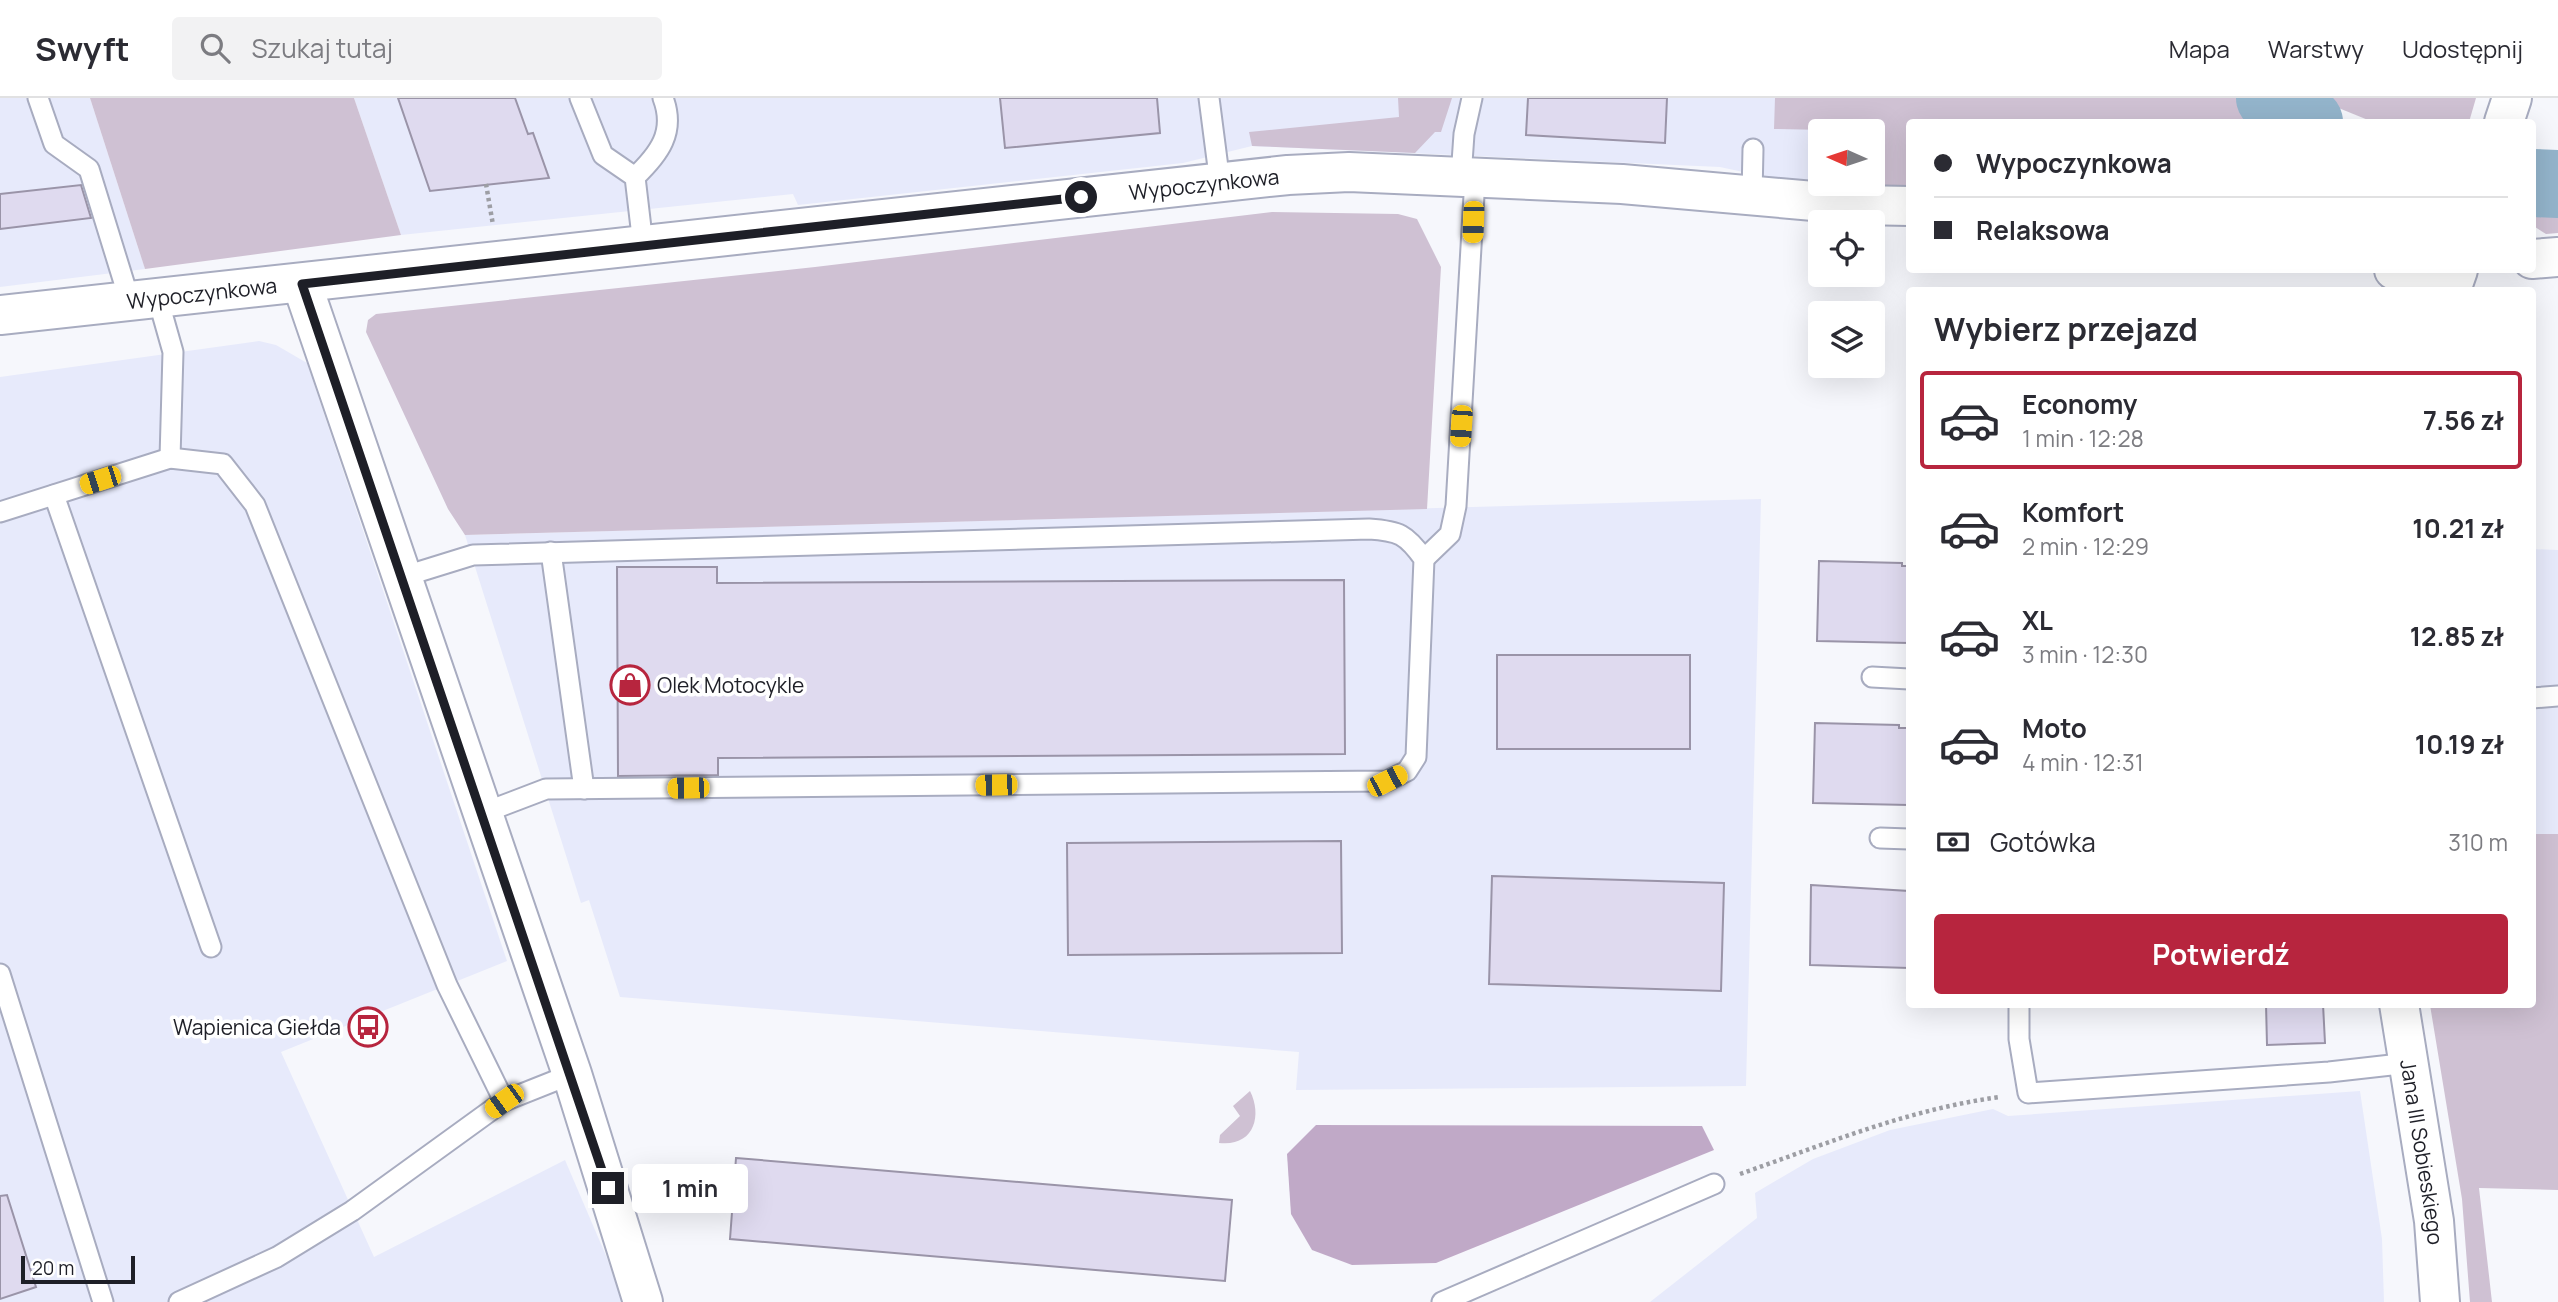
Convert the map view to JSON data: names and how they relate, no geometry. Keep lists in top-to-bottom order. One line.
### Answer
{"streets":{"street":["Wypoczynkowa","Jana III Sobieskiego"]},"places":{"shop":["Olek Motocykle"],"bus stop":["Wapienica Giełda"]},"scale_bar":"20 m","north":"left","page":{"header":"Swyft","search":"Szukaj tutaj","nav":["Mapa","Warstwy","Udostępnij"],"banner":["Wypoczynkowa","Relaksowa"],"heading":"Wybierz przejazd","list":[{"name":"Economy","note":"1 min · 12:28","value":"7.56 zł"},{"name":"Komfort","note":"2 min · 12:29","value":"10.21 zł"},{"name":"XL","note":"3 min · 12:30","value":"12.85 zł"},{"name":"Moto","note":"4 min · 12:31","value":"10.19 zł"}],"pay":["Gotówka","310 m"],"buttons":"Potwierdź","bubble":"1 min","scale":"20 m"}}
